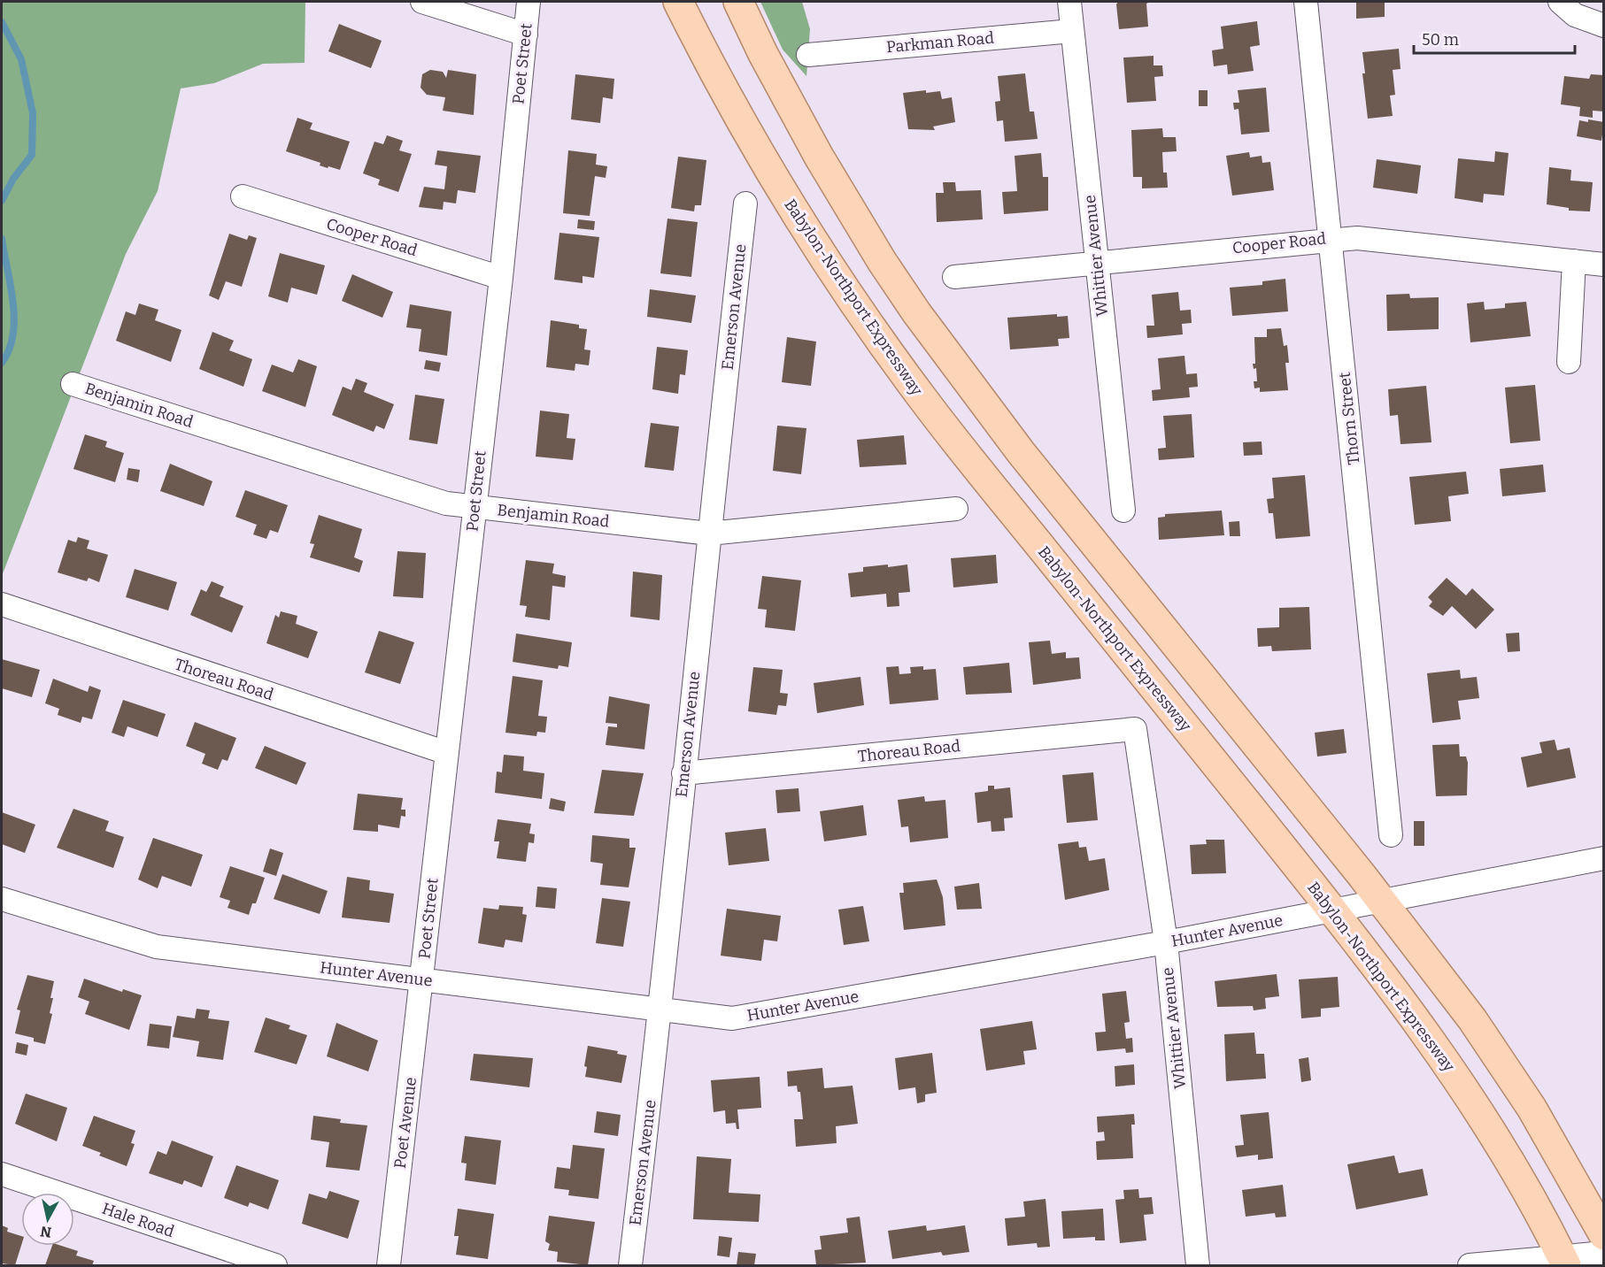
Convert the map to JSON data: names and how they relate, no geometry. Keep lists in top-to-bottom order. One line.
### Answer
{"streets":{"main road":["Babylon-Northport Expressway"],"street":["Parkman Road","Poet Street","Cooper Road","Whittier Avenue","Emerson Avenue","Benjamin Road","Thorn Street","Thoreau Road","Hunter Avenue","Poet Avenue","Hale Road"]},"crossings":[["Parkman Road","Whittier Avenue"],["Poet Street","Cooper Road"],["Poet Street","Benjamin Road"],["Poet Street","Thoreau Road"],["Poet Street","Hunter Avenue"],["Poet Street","Poet Avenue"],["Cooper Road","Whittier Avenue"],["Cooper Road","Thorn Street"],["Whittier Avenue","Thoreau Road"],["Whittier Avenue","Hunter Avenue"],["Babylon-Northport Expressway","Hunter Avenue"],["Emerson Avenue","Benjamin Road"],["Emerson Avenue","Thoreau Road"],["Emerson Avenue","Hunter Avenue"],["Hunter Avenue","Poet Avenue"]],"scale_bar":"50 m","north":"bottom"}
